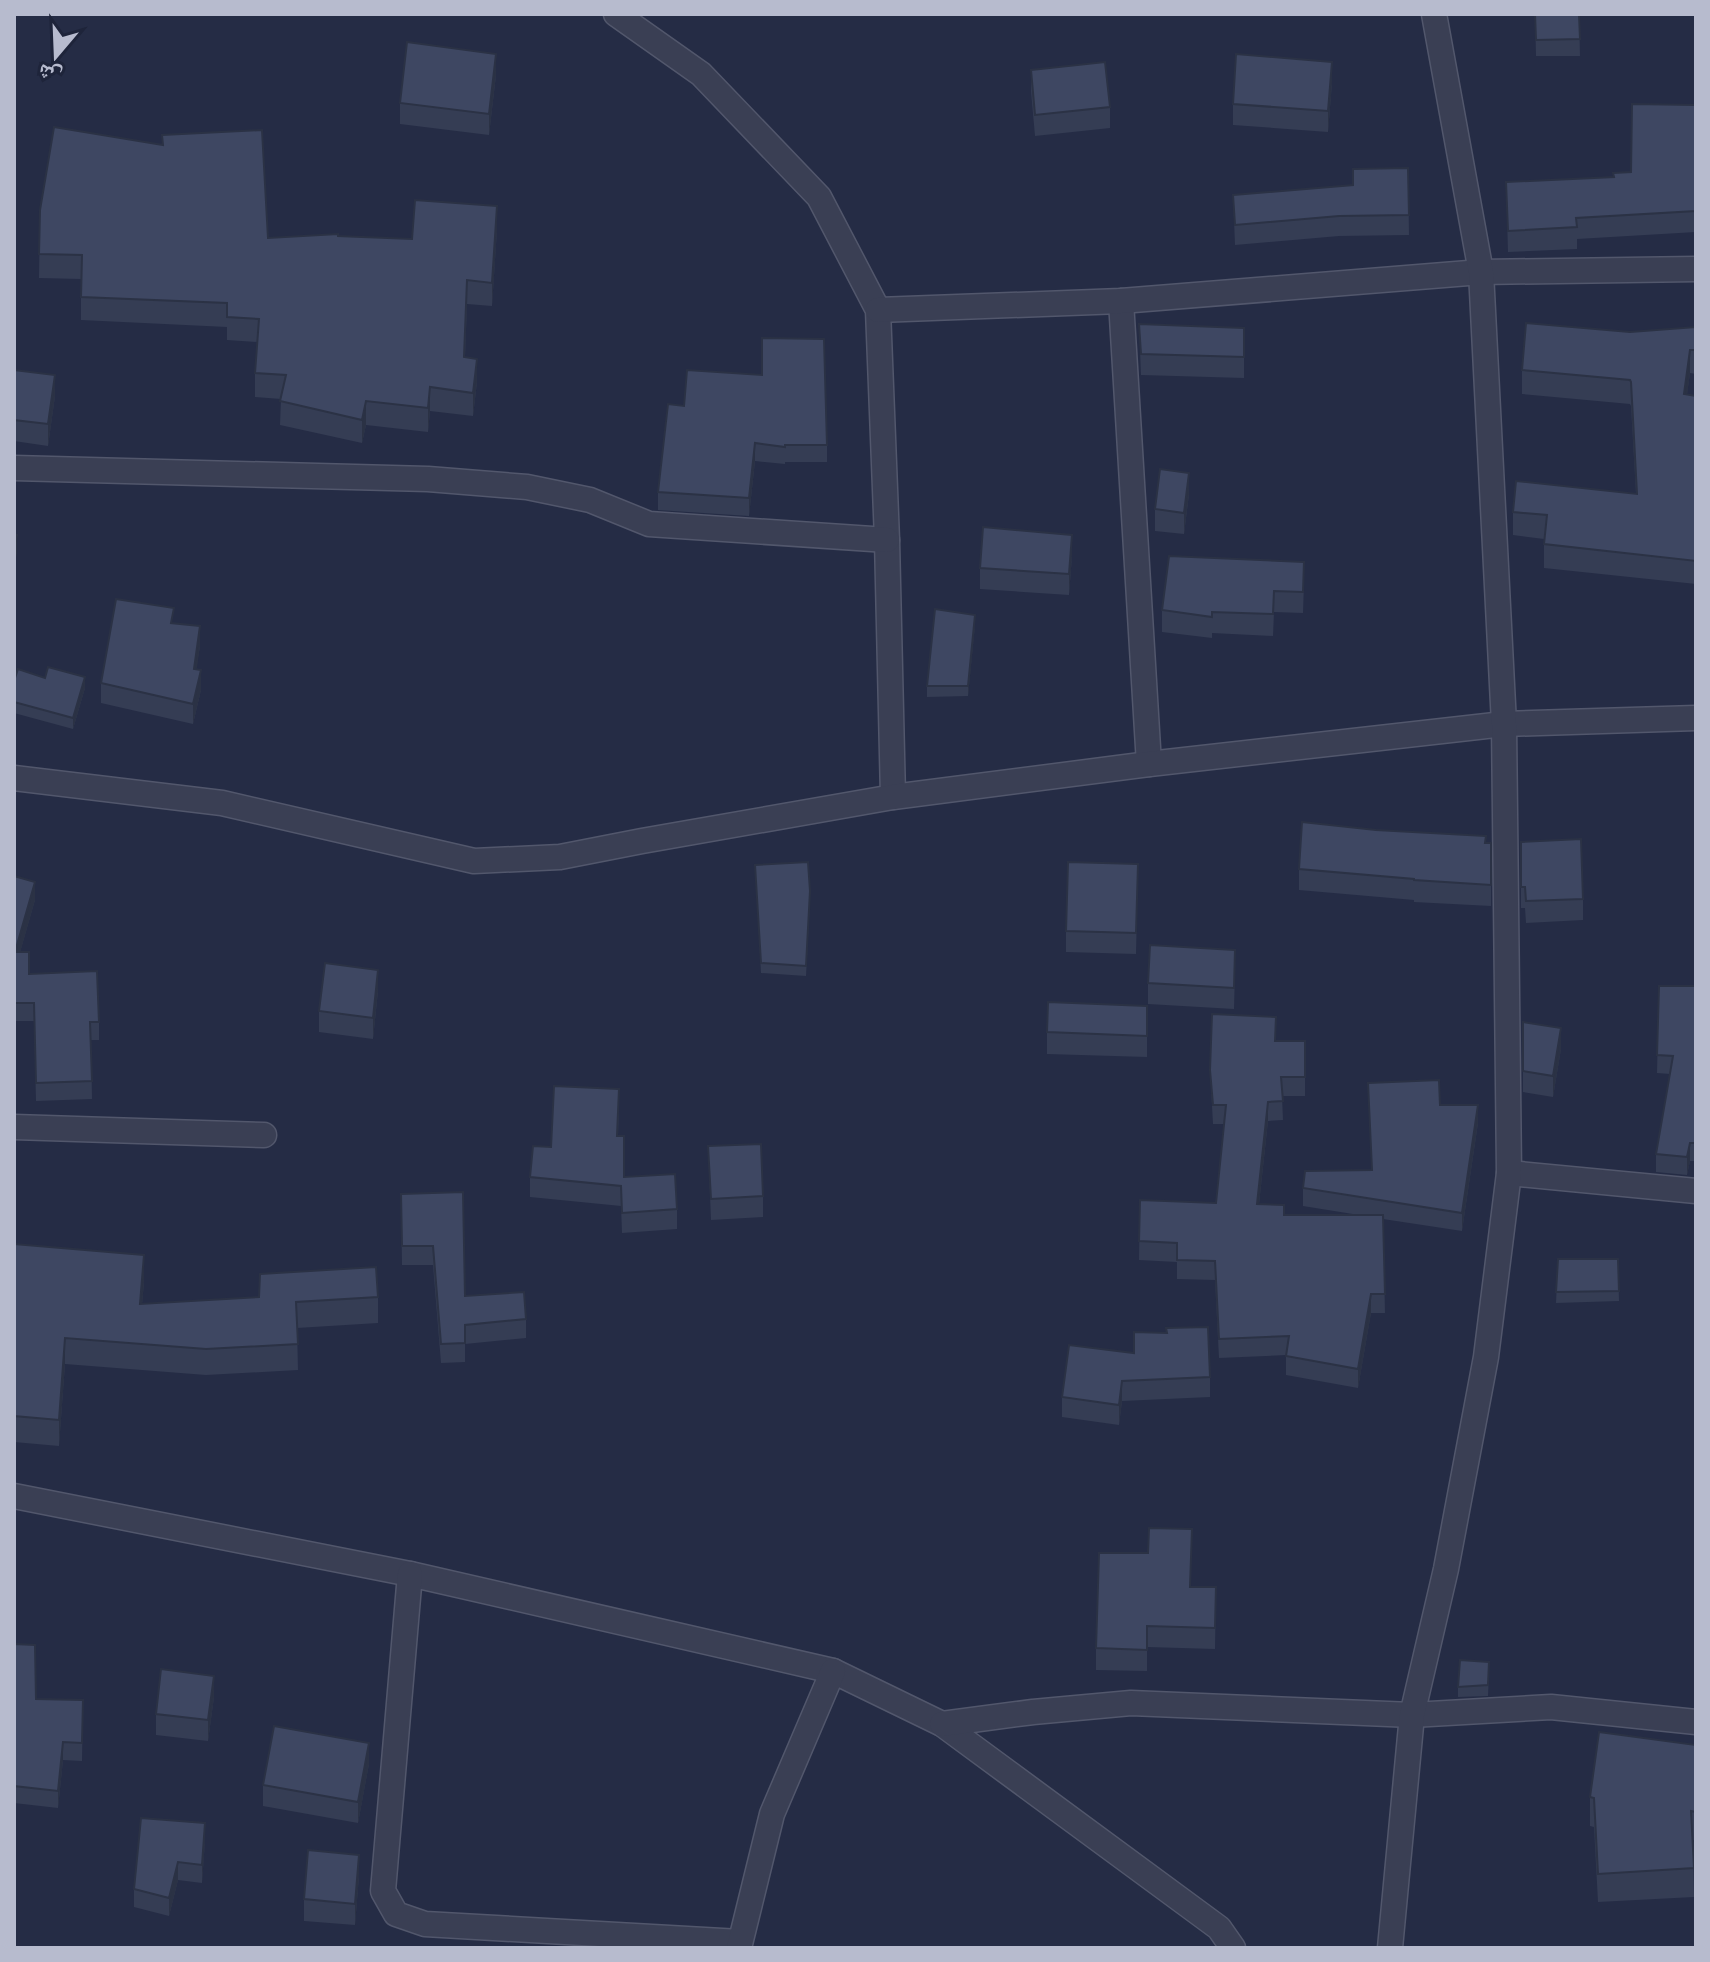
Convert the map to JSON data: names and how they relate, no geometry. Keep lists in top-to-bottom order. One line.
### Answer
{"north":"bottom"}
